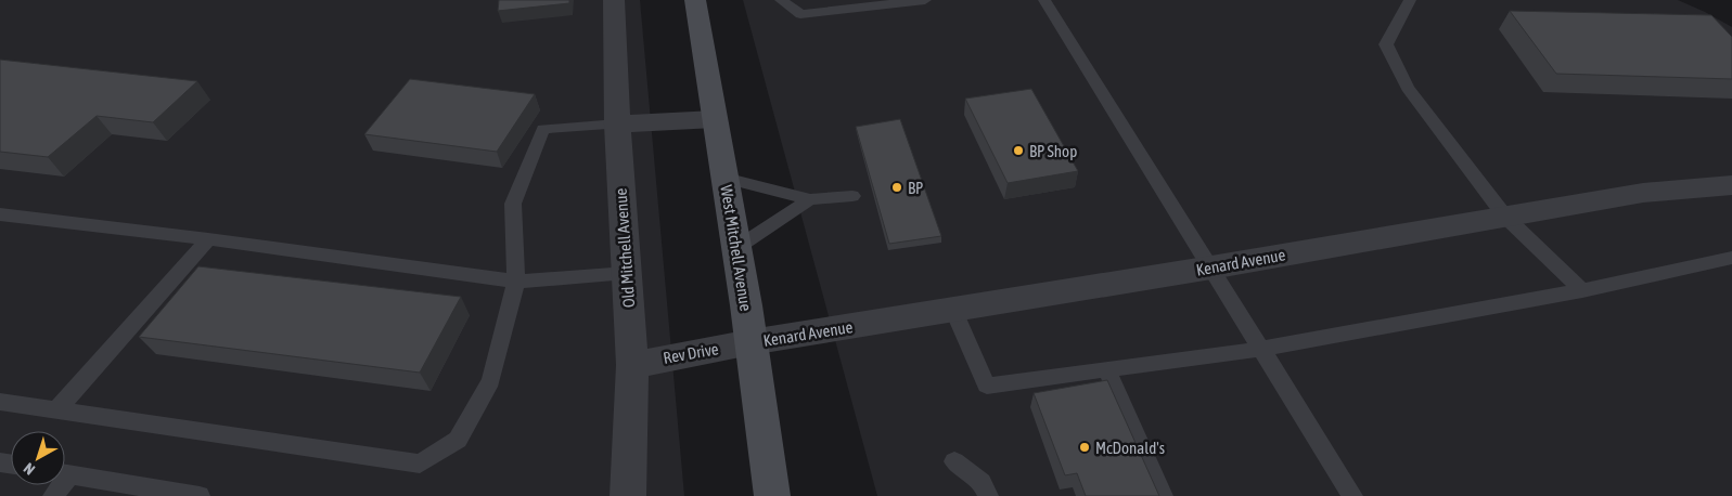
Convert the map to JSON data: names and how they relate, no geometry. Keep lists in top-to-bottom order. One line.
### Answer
{"streets":{"main road":["West Mitchell Avenue"],"street":["Old Mitchell Avenue","Kenard Avenue","Rev Drive"]},"crossings":[["Old Mitchell Avenue","Rev Drive"],["West Mitchell Avenue","Kenard Avenue"],["West Mitchell Avenue","Rev Drive"],["Kenard Avenue","Rev Drive"]],"places":["BP Shop","BP","McDonald's"],"north":"bottom left"}
